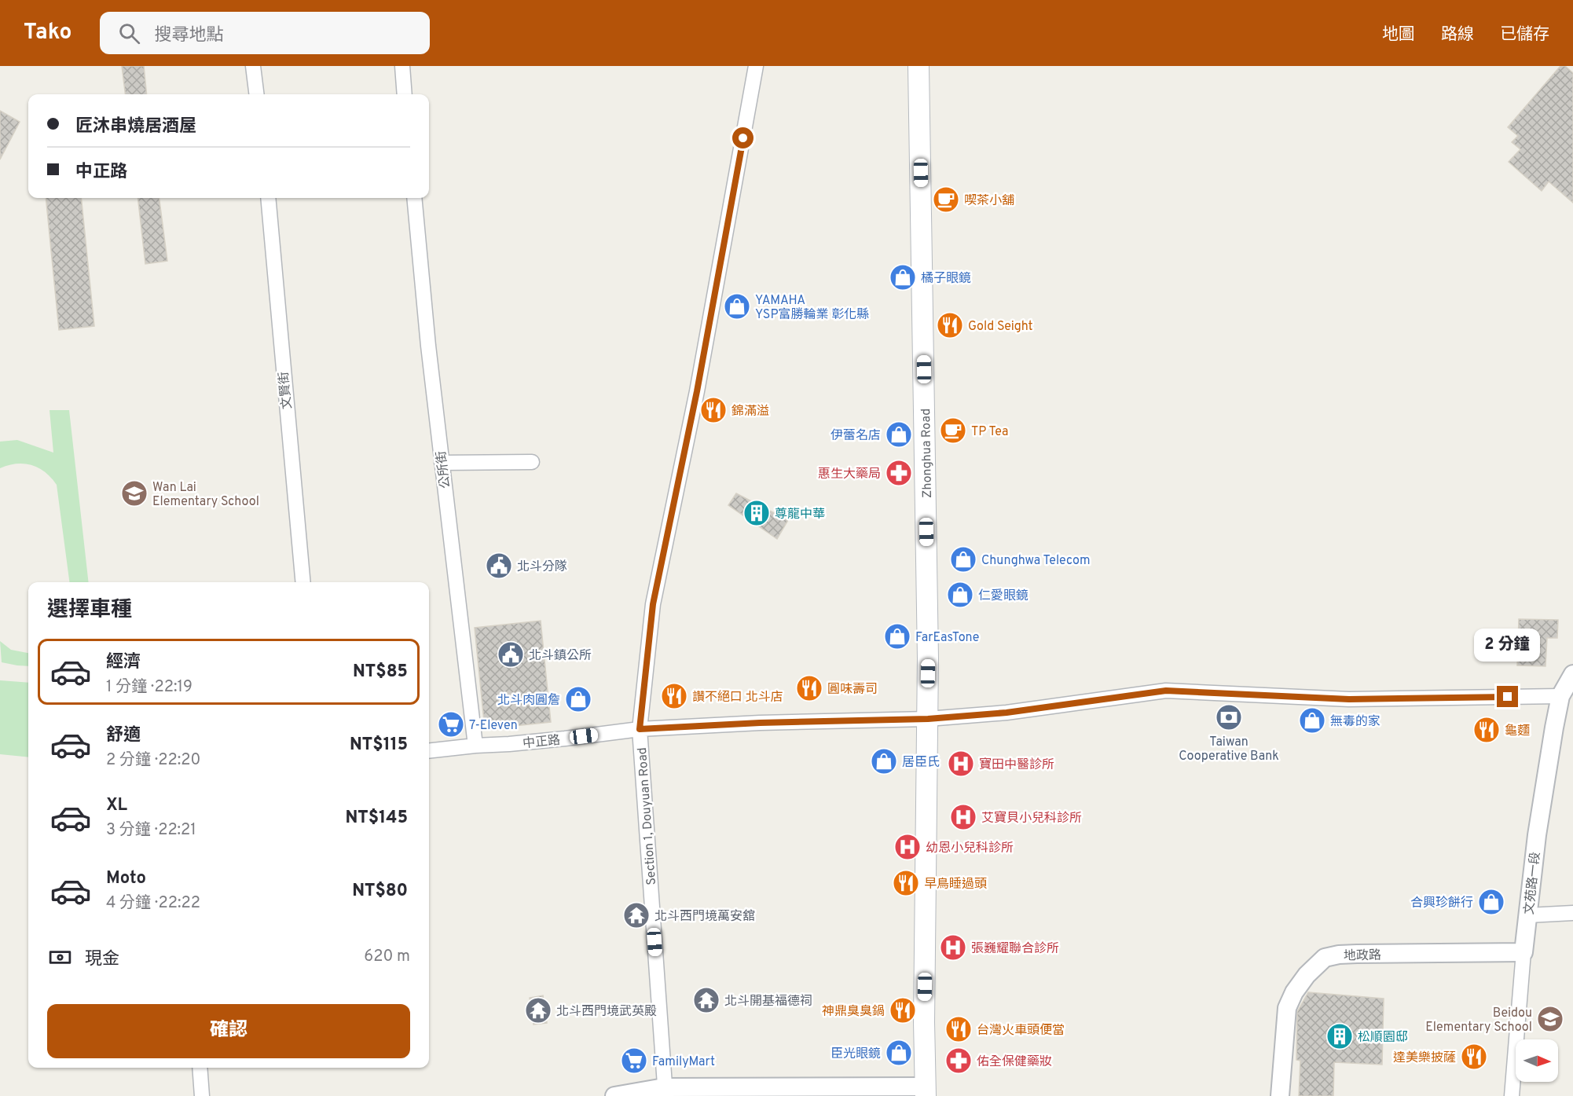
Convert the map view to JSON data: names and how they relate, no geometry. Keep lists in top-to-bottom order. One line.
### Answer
{"streets":{"main road":["Zhonghua Road"],"street":["文賢街","公所街","中正路","Section 1, Douyuan Road","文苑路一段","地政路"]},"crossings":[["Zhonghua Road","中正路"],["公所街","中正路"],["中正路","Section 1, Douyuan Road"],["中正路","文苑路一段"],["文苑路一段","地政路"]],"places":{"cafe":["喫茶小舖","TP Tea"],"shop":["橘子眼鏡","YAMAHA YSP富勝輪業 彰化縣","伊蕾名店","Chunghwa Telecom","仁愛眼鏡","FarEasTone","北斗肉圓詹","無毒的家","居臣氏","合興珍餅行","臣光眼鏡"],"restaurant":["Gold Seight","錦滿溢","圓味壽司","讚不絕口 北斗店","龜麵","早鳥睡過頭","神鼎臭臭鍋","台灣火車頭便當","達美樂披薩"],"pharmacy":["惠生大藥局","佑全保健藥妝"],"school or university":["Wan Lai Elementary School","Beidou Elementary School"],"building":["尊龍中華","松順園邸"],"public building":["北斗分隊","北斗鎮公所"],"bank":["Taiwan Cooperative Bank"],"supermarket":["7-Eleven","FamilyMart"],"hospital":["寶田中醫診所","艾寶貝小兒科診所","幼恩小兒科診所","張巍耀聯合診所"],"temple":["北斗西門境萬安舘","北斗開基福德祠","北斗西門境武英殿"]},"north":"right","page":{"header":"Tako","search":"搜尋地點","nav":["地圖","路線","已儲存"],"banner":["匠沐串燒居酒屋","中正路"],"heading":"選擇車種","bubble":"2 分鐘","list":[{"name":"經濟","note":"1 分鐘 · 22:19","value":"NT$85"},{"name":"舒適","note":"2 分鐘 · 22:20","value":"NT$115"},{"name":"XL","note":"3 分鐘 · 22:21","value":"NT$145"},{"name":"Moto","note":"4 分鐘 · 22:22","value":"NT$80"}],"pay":["現金","620 m"],"buttons":"確認"}}
